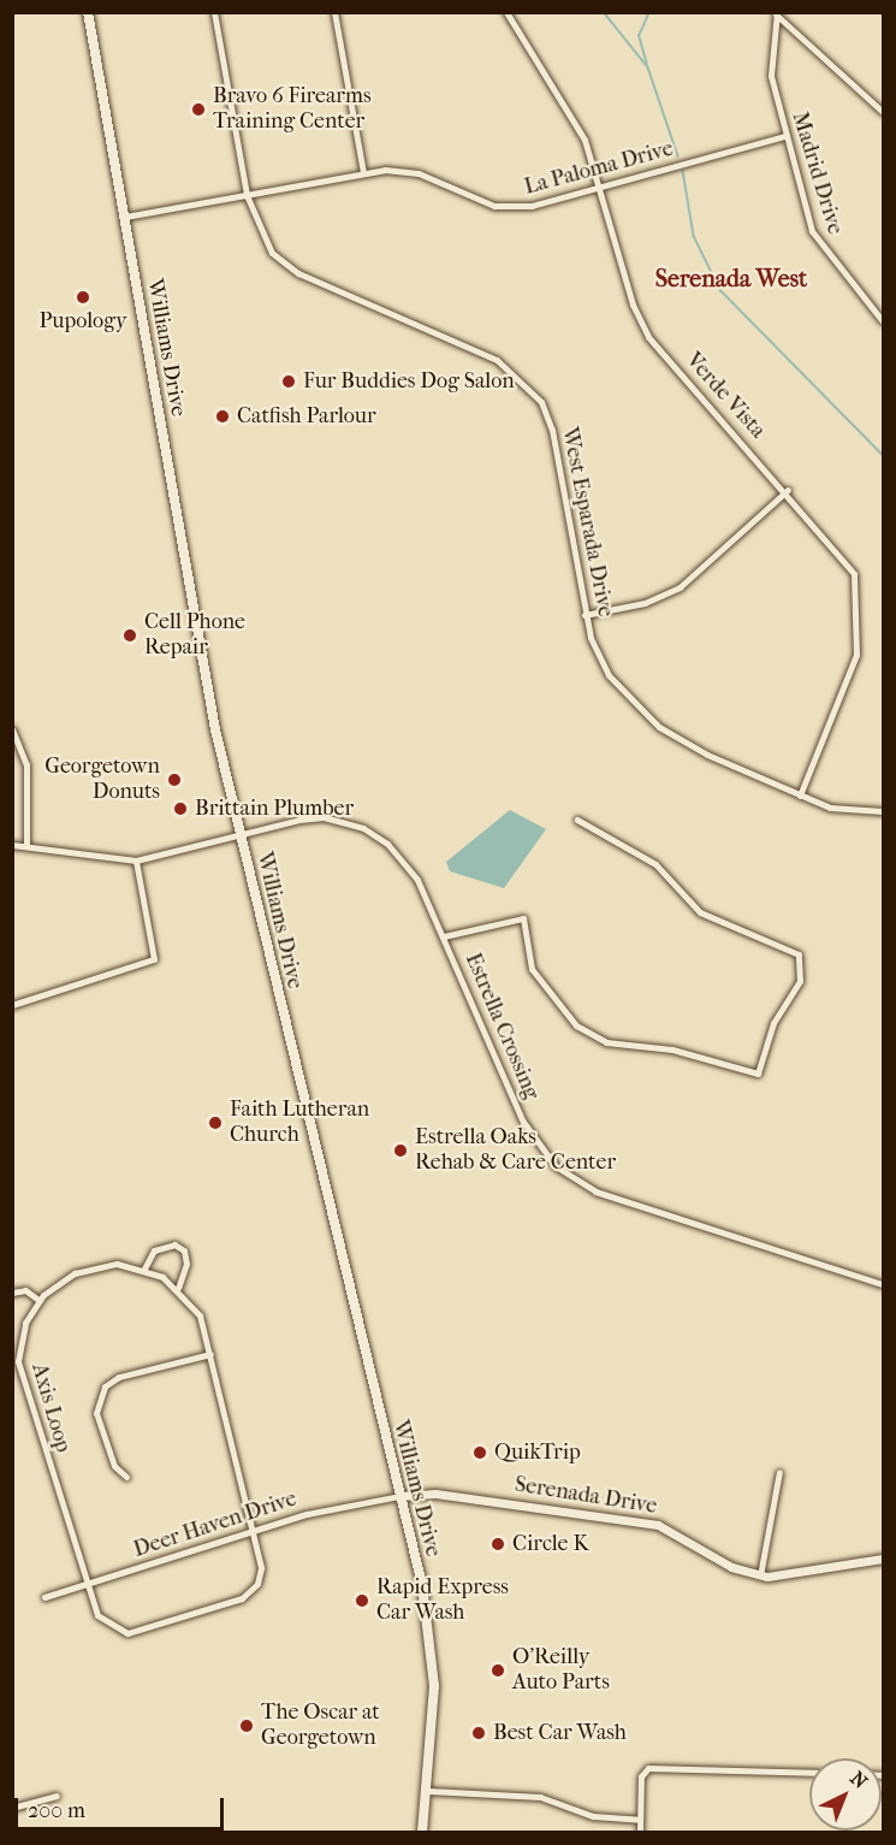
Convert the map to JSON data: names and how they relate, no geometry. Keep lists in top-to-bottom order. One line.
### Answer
{"streets":{"main road":["Williams Drive"],"street":["La Paloma Drive","Madrid Drive","Verde Vista","West Esparada Drive","Estrella Crossing","Axis Loop","Serenada Drive","Deer Haven Drive"]},"crossings":[["La Paloma Drive","Madrid Drive"],["La Paloma Drive","Williams Drive"],["La Paloma Drive","Verde Vista"],["La Paloma Drive","West Esparada Drive"],["Williams Drive","Estrella Crossing"],["Williams Drive","Serenada Drive"],["Williams Drive","Deer Haven Drive"],["Verde Vista","West Esparada Drive"],["Axis Loop","Deer Haven Drive"],["Serenada Drive","Deer Haven Drive"]],"districts":["Serenada West"],"places":["Bravo 6 Firearms Training Center","Pupology","Fur Buddies Dog Salon","Catfish Parlour","Cell Phone Repair","Georgetown Donuts","Brittain Plumber","Faith Lutheran Church","Estrella Oaks Rehab & Care Center","QuikTrip","Circle K","Rapid Express Car Wash","O'Reilly Auto Parts","The Oscar at Georgetown","Best Car Wash"],"scale_bar":"200 m","north":"top right"}
